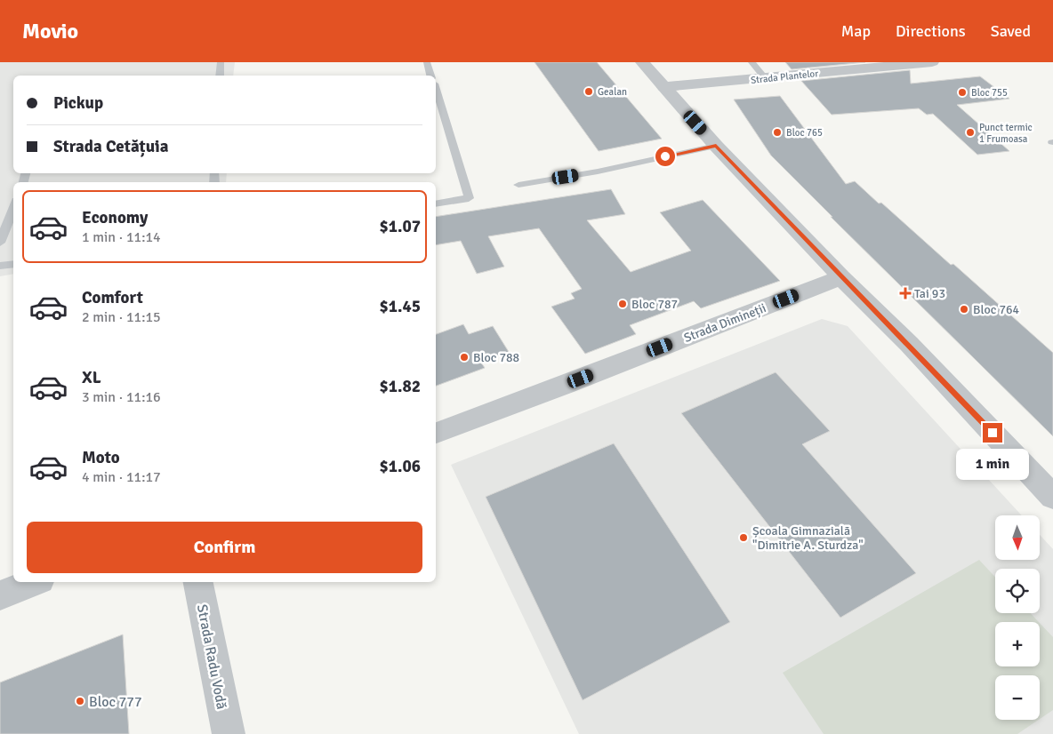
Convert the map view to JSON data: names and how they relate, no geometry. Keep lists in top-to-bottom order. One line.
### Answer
{"streets":{"street":["Strada Plantelor","Strada Dimineții","Strada Radu Vodă"]},"places":{"other":["Gealan","Bloc 755","Bloc 765","Punct termic 1 Frumoasa","Bloc 787","Bloc 764","Bloc 788","Școala Gimnazială \"Dimitrie A. Sturdza\"","Bloc 777"],"health":["Tai 93"]},"north":"bottom","page":{"header":"Movio","nav":["Map","Directions","Saved"],"banner":["Pickup","Strada Cetățuia"],"list":[{"name":"Economy","note":"1 min · 11:14","value":"$1.07"},{"name":"Comfort","note":"2 min · 11:15","value":"$1.45"},{"name":"XL","note":"3 min · 11:16","value":"$1.82"},{"name":"Moto","note":"4 min · 11:17","value":"$1.06"}],"bubble":"1 min","buttons":"Confirm","map_buttons":["+","−"]}}
